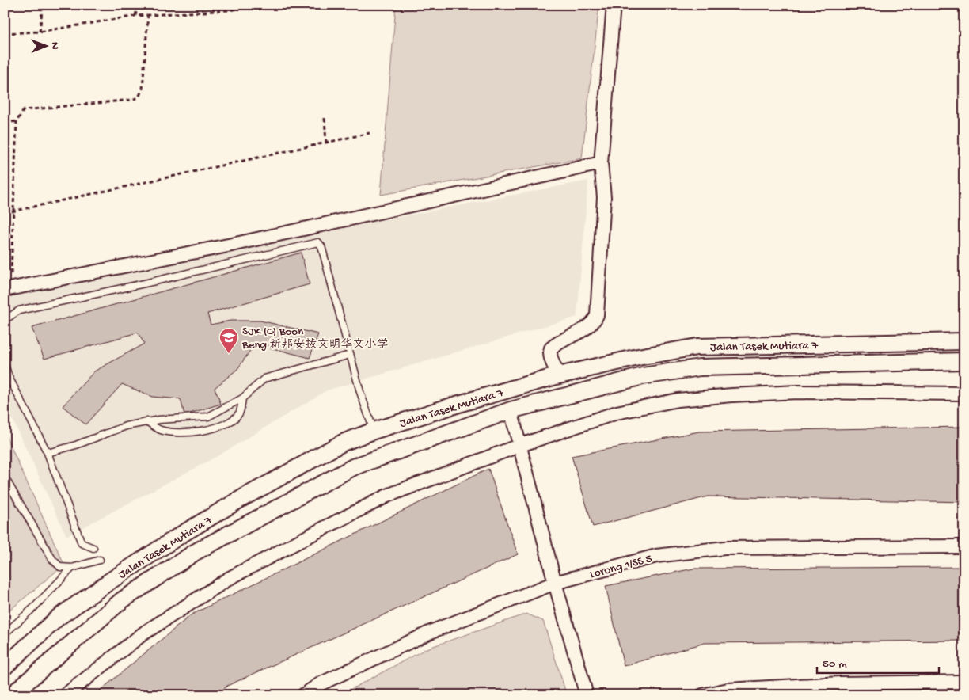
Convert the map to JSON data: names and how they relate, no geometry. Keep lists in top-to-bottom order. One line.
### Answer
{"streets":{"street":["Jalan Tasek Mutiara 7","Lorong 1/SS 5"]},"places":{"school or university":["SJK (C) Boon Beng 新邦安拔文明华文小学"]},"scale_bar":"50 m","north":"right"}
